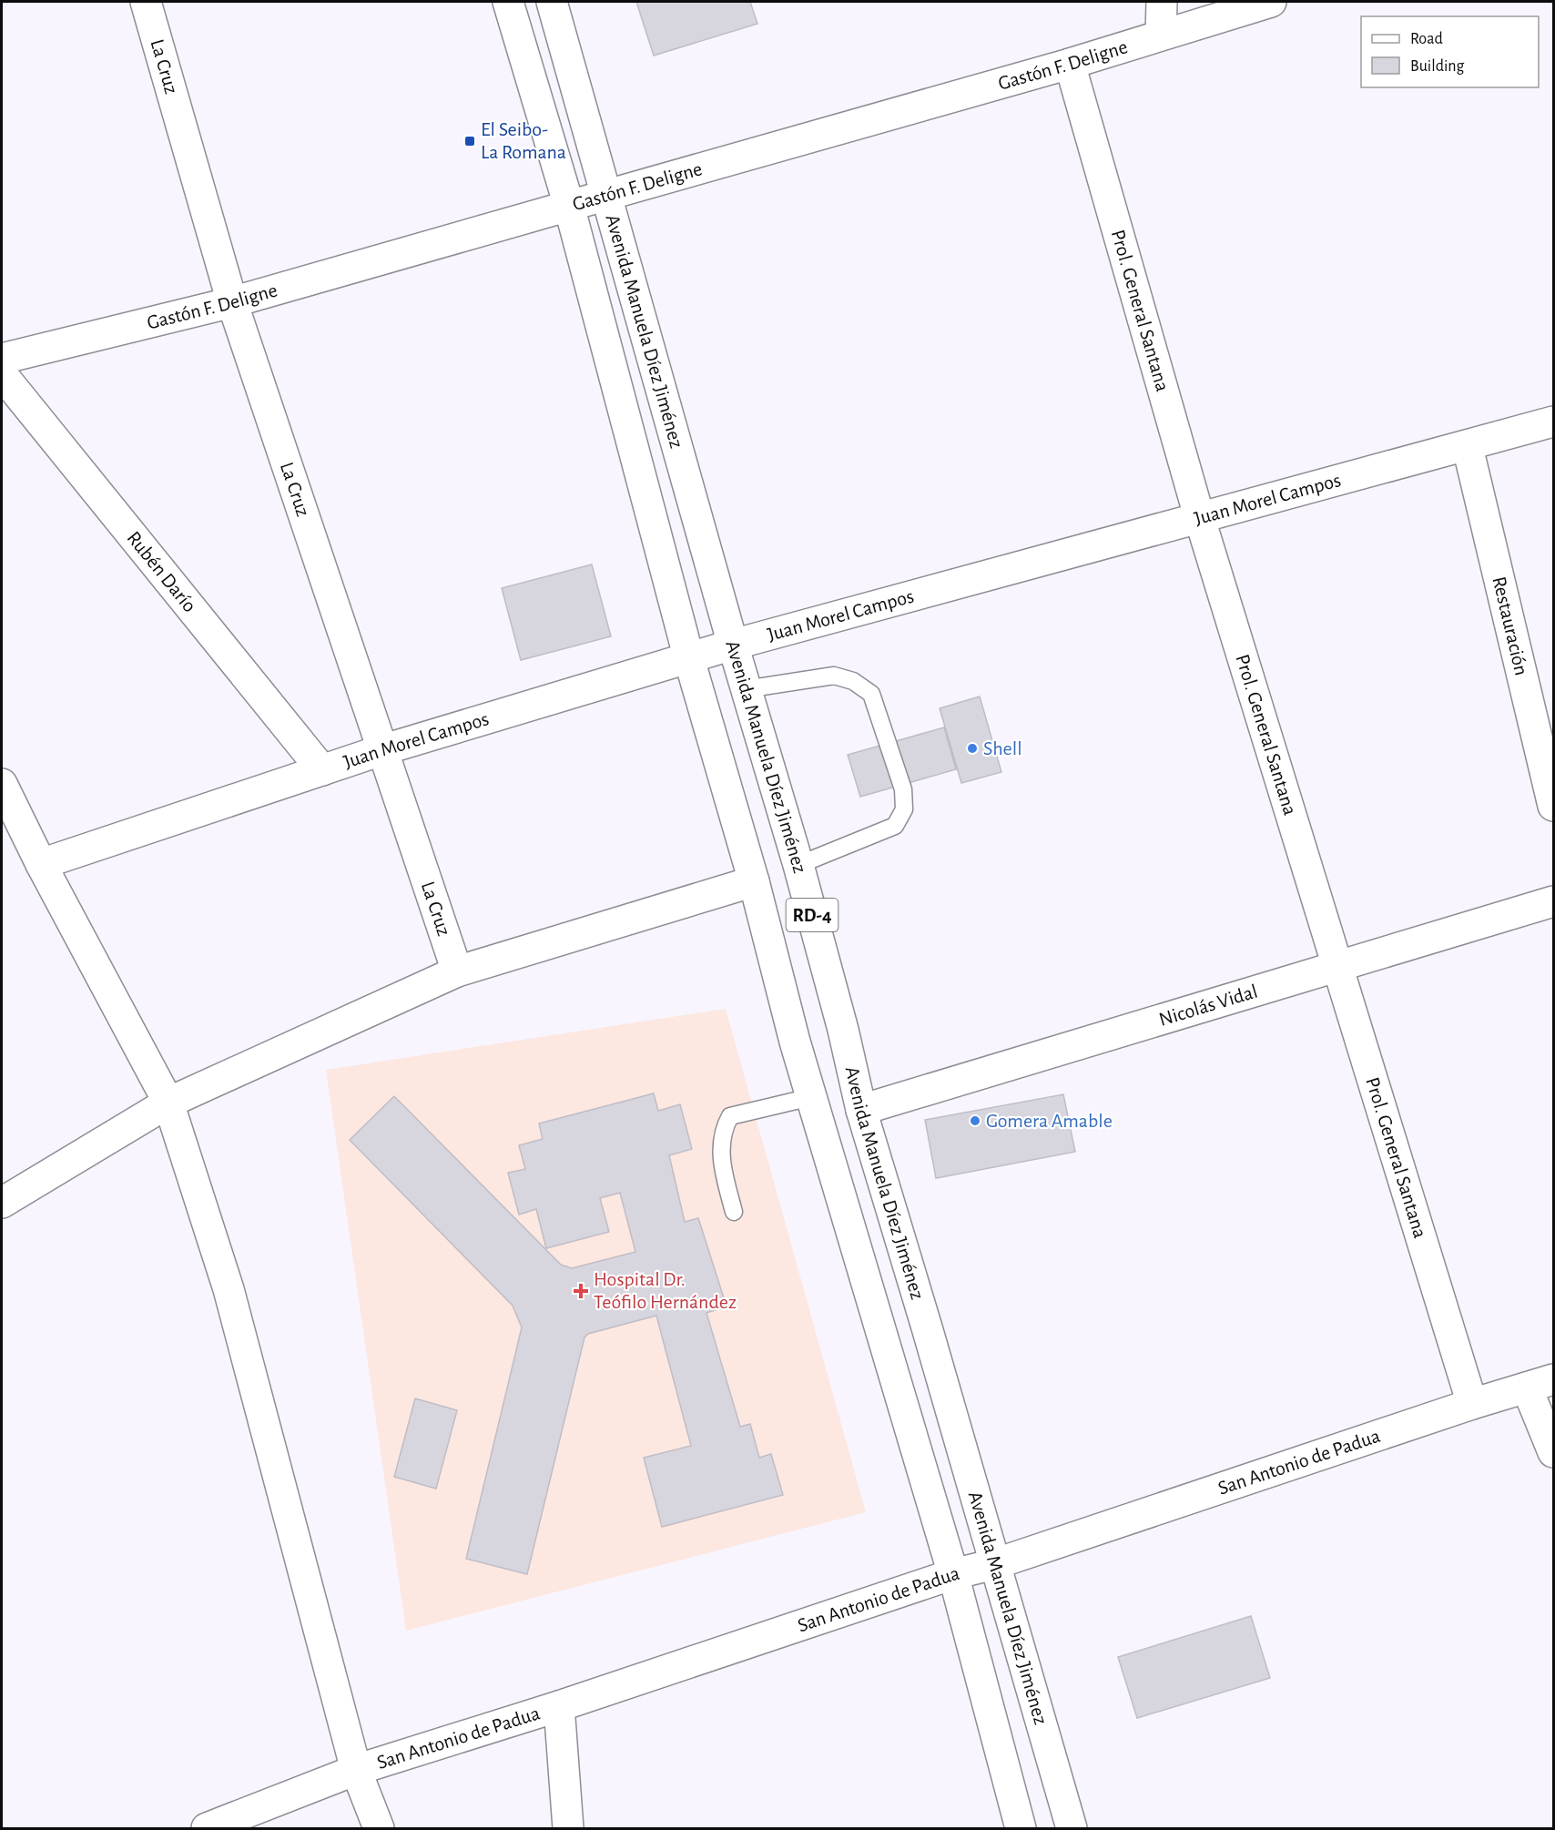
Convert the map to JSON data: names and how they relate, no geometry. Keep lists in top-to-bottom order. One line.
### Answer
{"streets":{"street":["Gastón F. Deligne","La Cruz","Prol. General Santana","Avenida Manuela Díez Jiménez","Juan Morel Campos","Rubén Darío","Restauración","RD-4","Nicolás Vidal","San Antonio de Padua"]},"crossings":[["Gastón F. Deligne","La Cruz"],["Gastón F. Deligne","Prol. General Santana"],["Gastón F. Deligne","Avenida Manuela Díez Jiménez"],["La Cruz","Juan Morel Campos"],["Prol. General Santana","Juan Morel Campos"],["Prol. General Santana","Nicolás Vidal"],["Prol. General Santana","San Antonio de Padua"],["Avenida Manuela Díez Jiménez","Juan Morel Campos"],["Avenida Manuela Díez Jiménez","Nicolás Vidal"],["Avenida Manuela Díez Jiménez","San Antonio de Padua"],["Juan Morel Campos","Rubén Darío"],["Juan Morel Campos","Restauración"]],"places":{"transit":["El Seibo- La Romana"],"other":["Shell","Gomera Amable"],"health":["Hospital Dr. Teófilo Hernández"]},"legend":["Road","Building"]}
